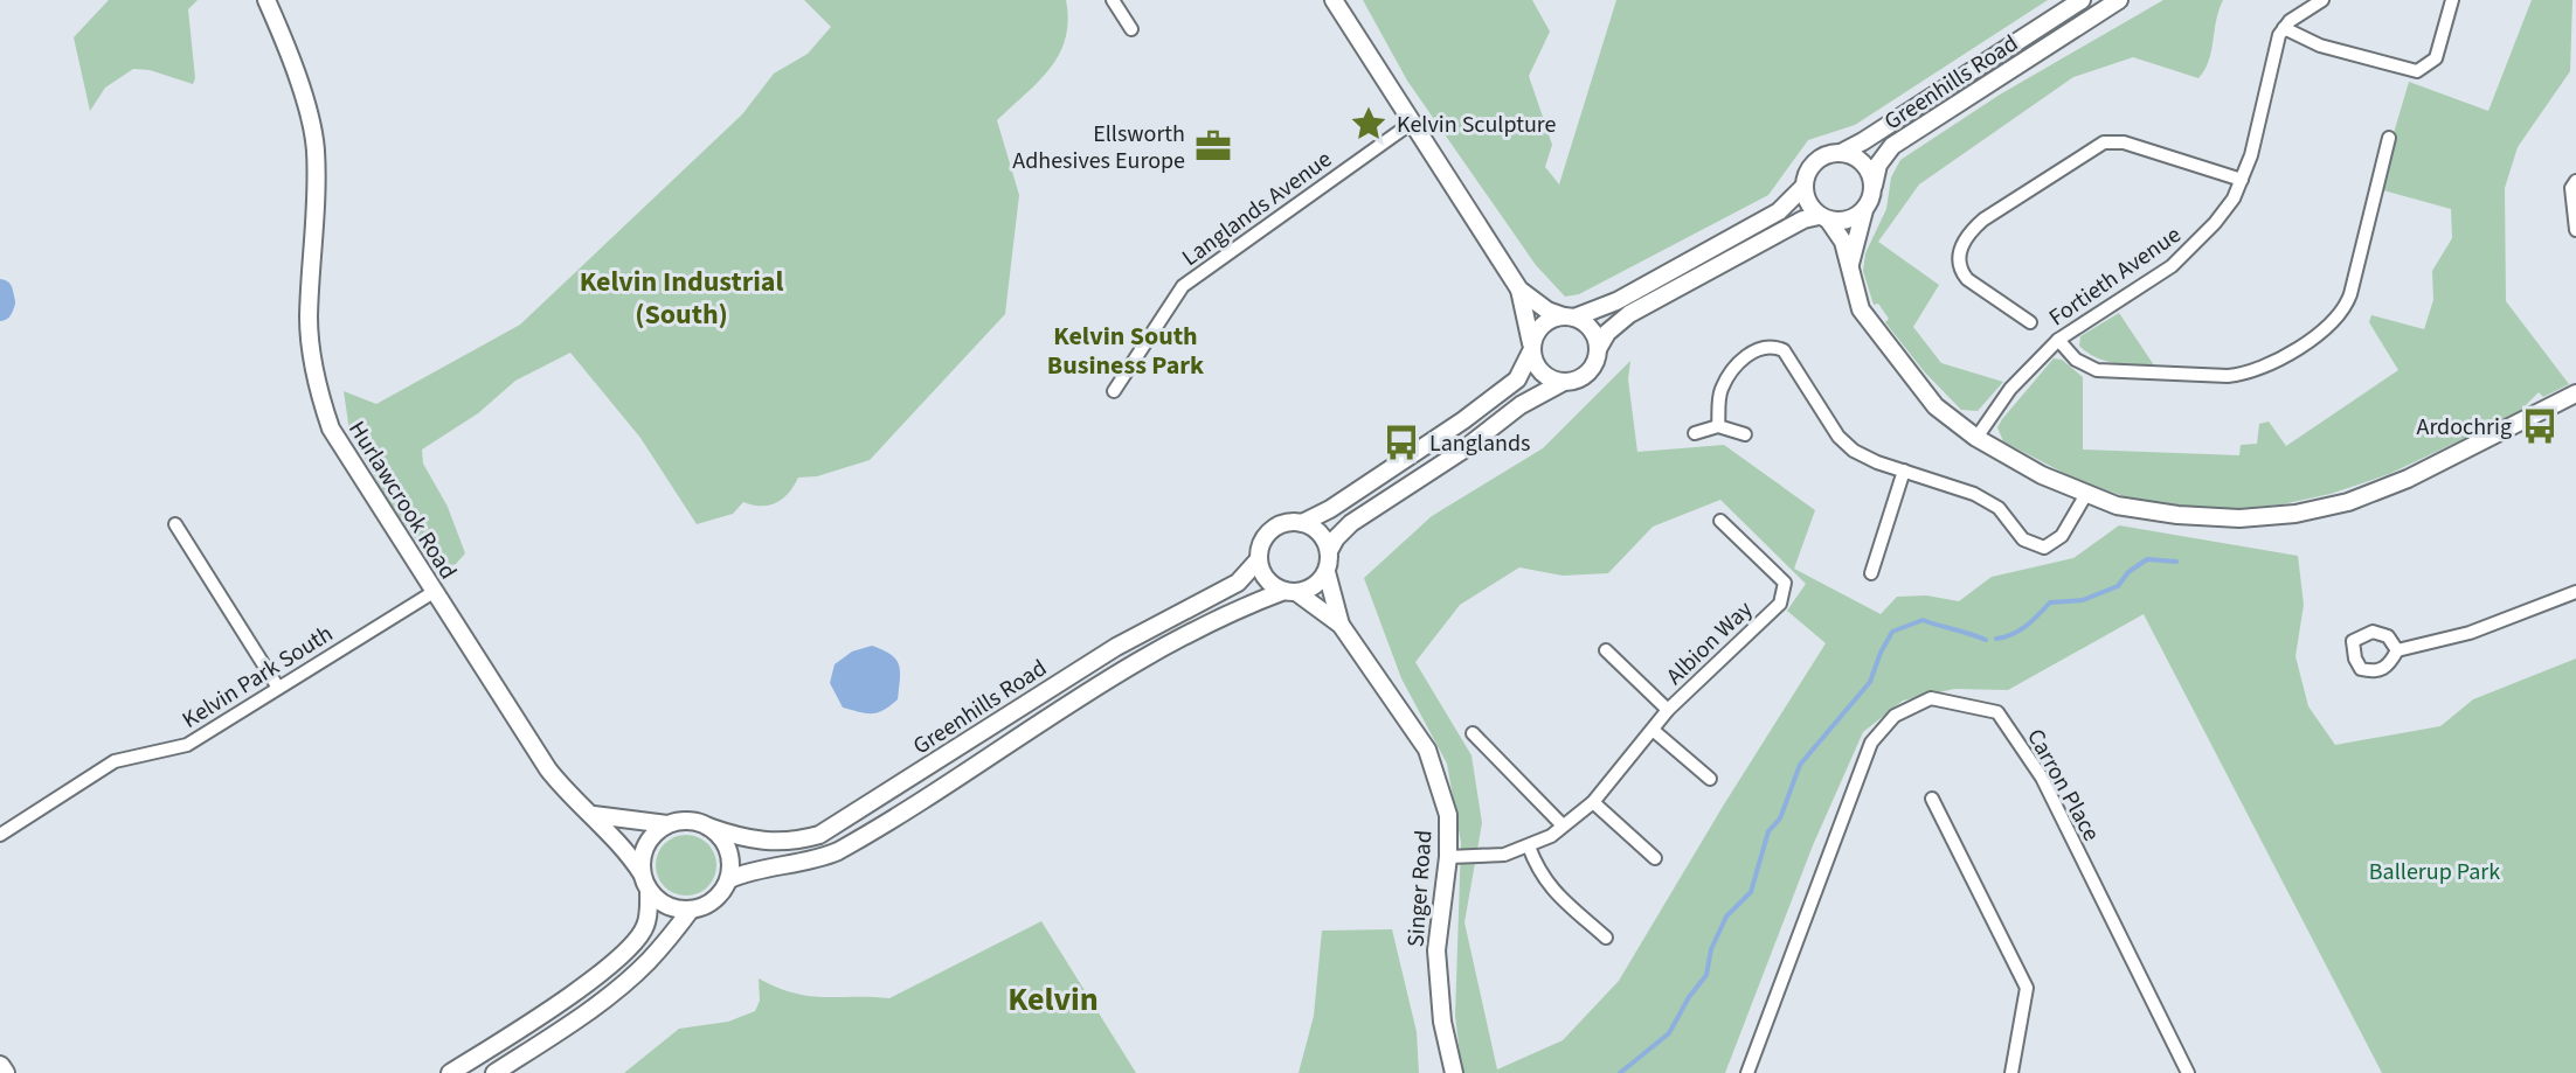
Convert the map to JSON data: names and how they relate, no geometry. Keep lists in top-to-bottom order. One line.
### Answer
{"streets":{"street":["Greenhills Road","Langlands Avenue","Fortieth Avenue","Hurlawcrook Road","Albion Way","Kelvin Park South","Carron Place","Singer Road"]},"crossings":[["Greenhills Road","Hurlawcrook Road"],["Greenhills Road","Singer Road"],["Hurlawcrook Road","Kelvin Park South"],["Albion Way","Singer Road"]],"districts":["Kelvin Industrial (South)","Kelvin South Business Park","Kelvin"],"parks":["Ballerup Park"],"places":{"place":["Kelvin Sculpture"],"office":["Ellsworth Adhesives Europe"],"bus stop":["Ardochrig","Langlands"]}}
